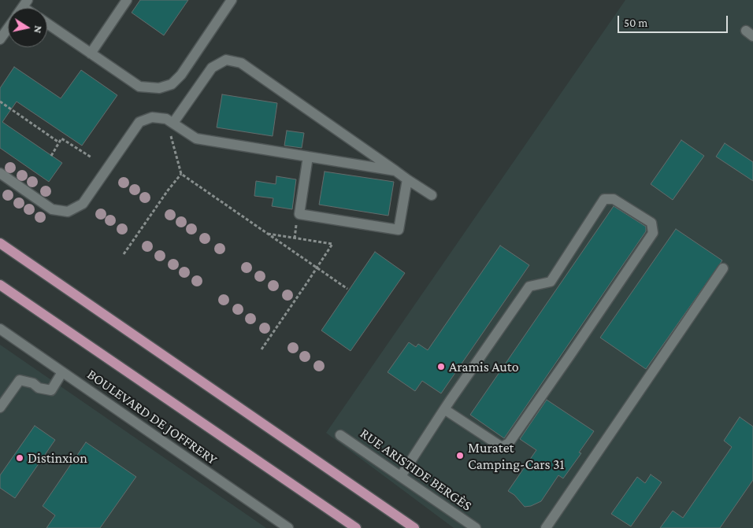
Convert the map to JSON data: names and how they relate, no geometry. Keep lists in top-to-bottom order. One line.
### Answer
{"streets":{"street":["BOULEVARD DE JOFFRERY","RUE ARISTIDE BERGÈS"]},"places":["Aramis Auto","Muratet Camping-Cars 31","Distinxion"],"scale_bar":"50 m","north":"right"}
